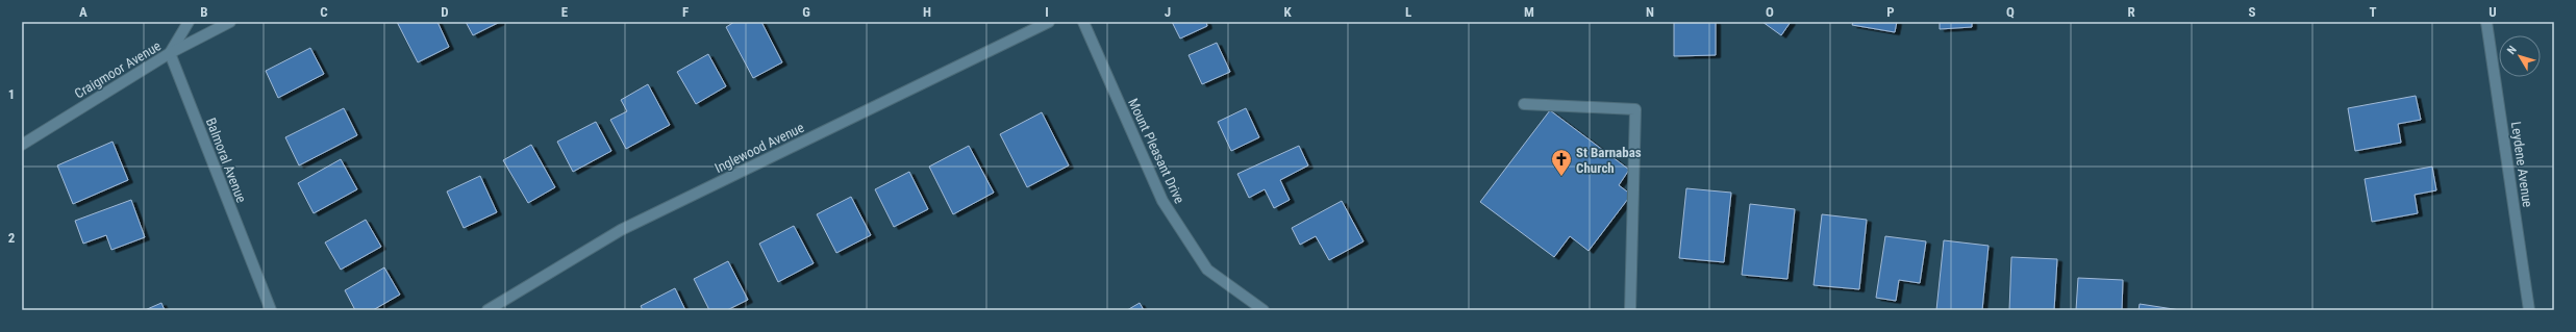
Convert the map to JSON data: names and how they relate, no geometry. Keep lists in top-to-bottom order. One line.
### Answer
{"streets":{"street":["Craigmoor Avenue","Inglewood Avenue","Mount Pleasant Drive","Balmoral Avenue","Leydene Avenue"]},"crossings":[["Craigmoor Avenue","Balmoral Avenue"]],"places":{"church":["St Barnabas Church"]},"north":"top left","grid":{"columns":["A","B","C","D","E","F","G","H","I","J","K","L","M","N","O","P","Q","R","S","T","U"],"rows":["1","2"]}}
